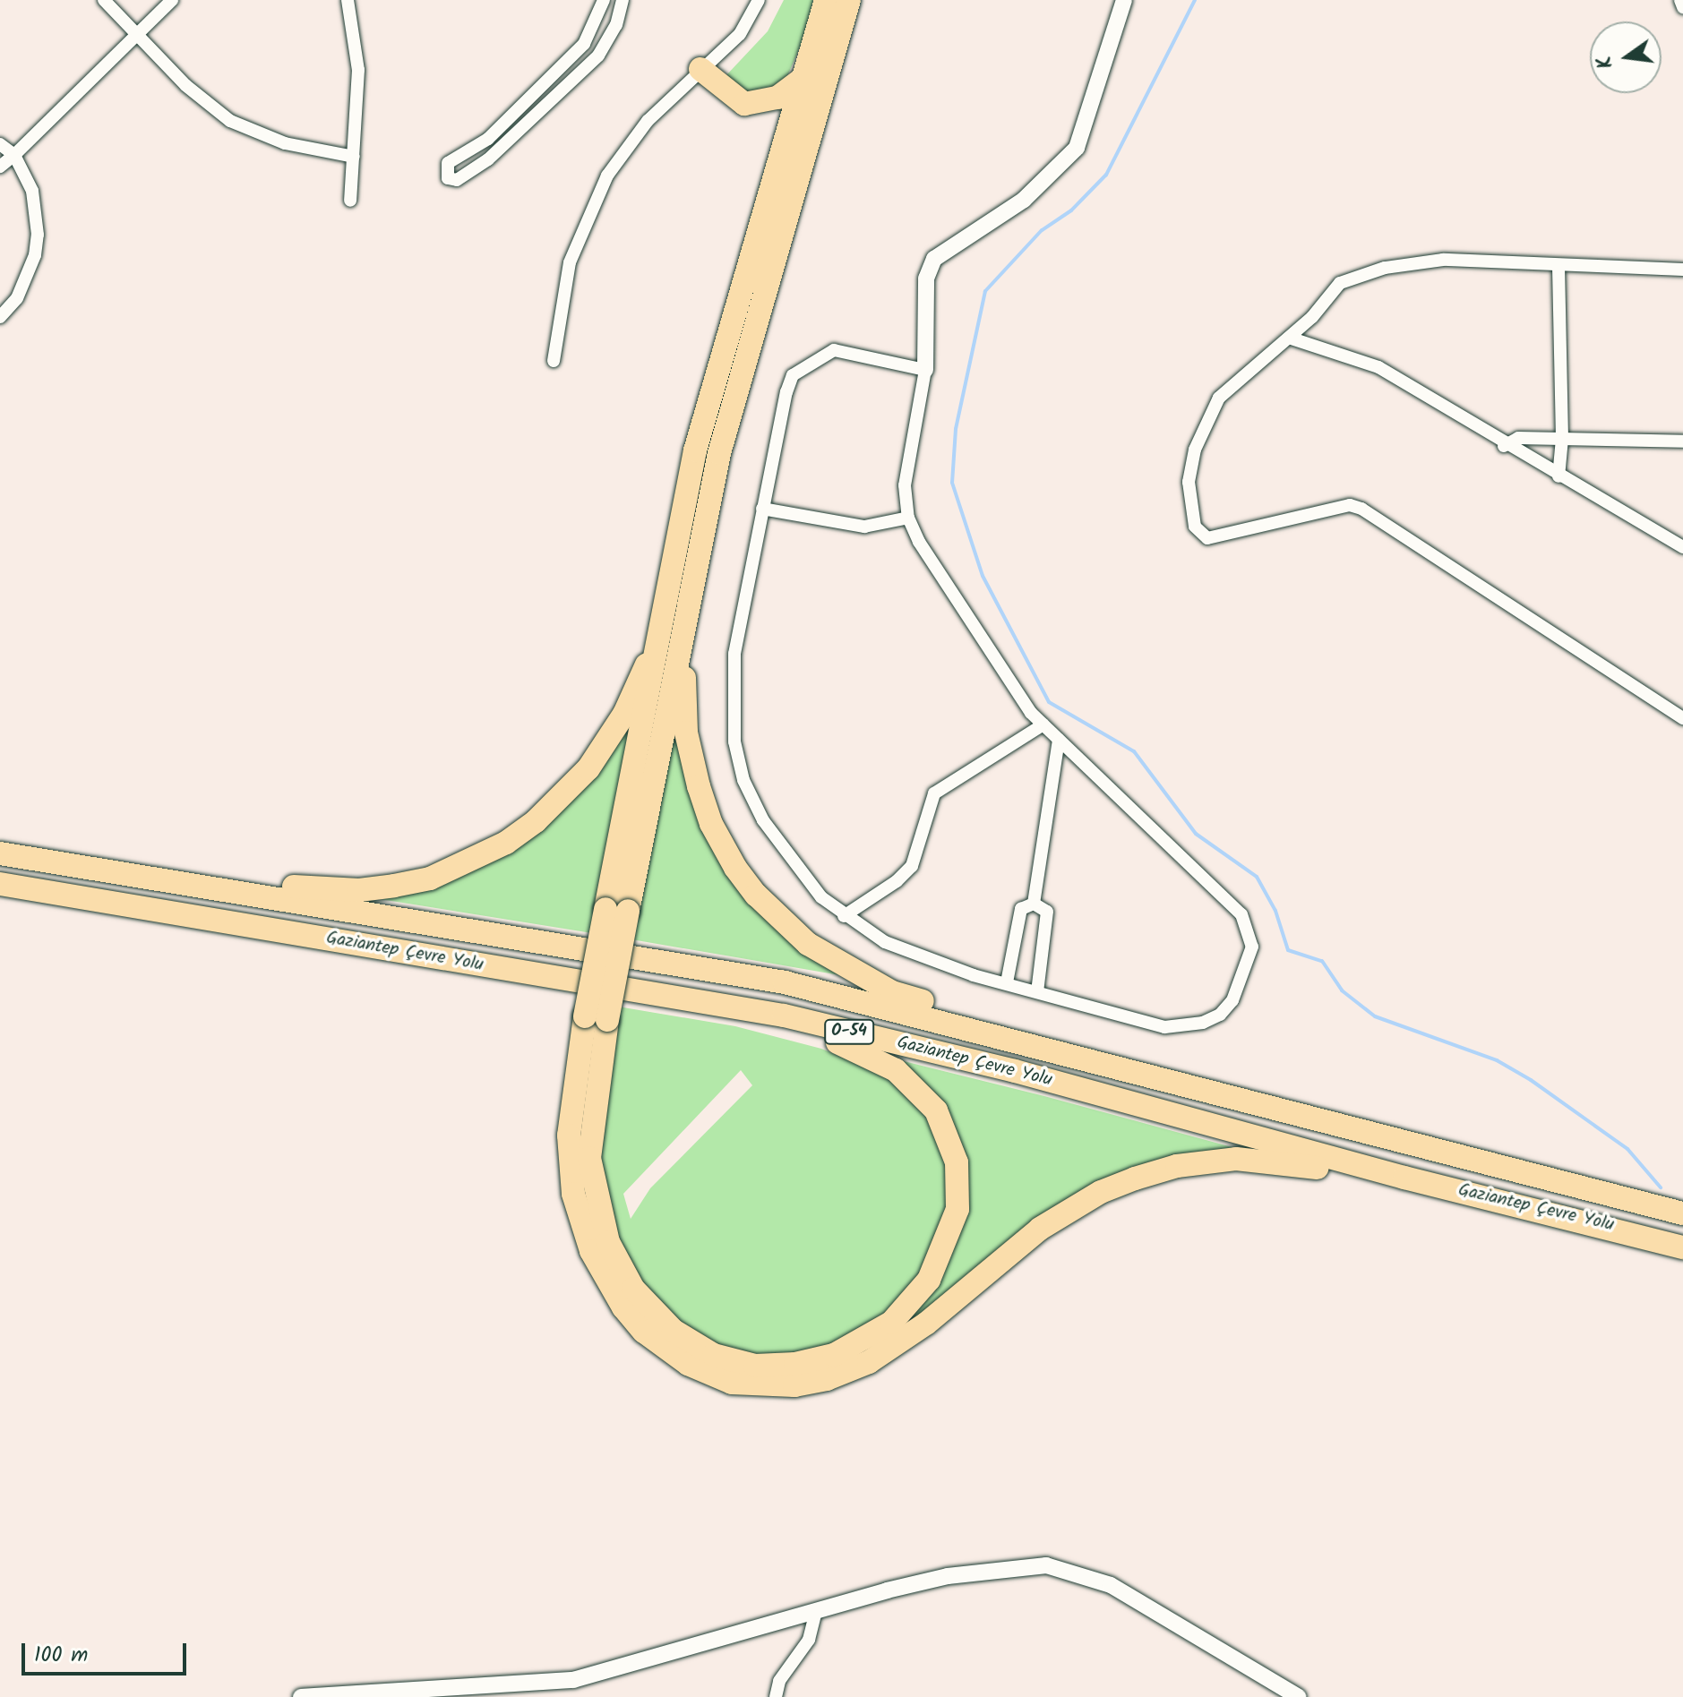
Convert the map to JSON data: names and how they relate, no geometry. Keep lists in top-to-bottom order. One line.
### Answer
{"streets":{"highway":["Gaziantep Çevre Yolu","O-54"]},"scale_bar":"100 m","north":"left"}
